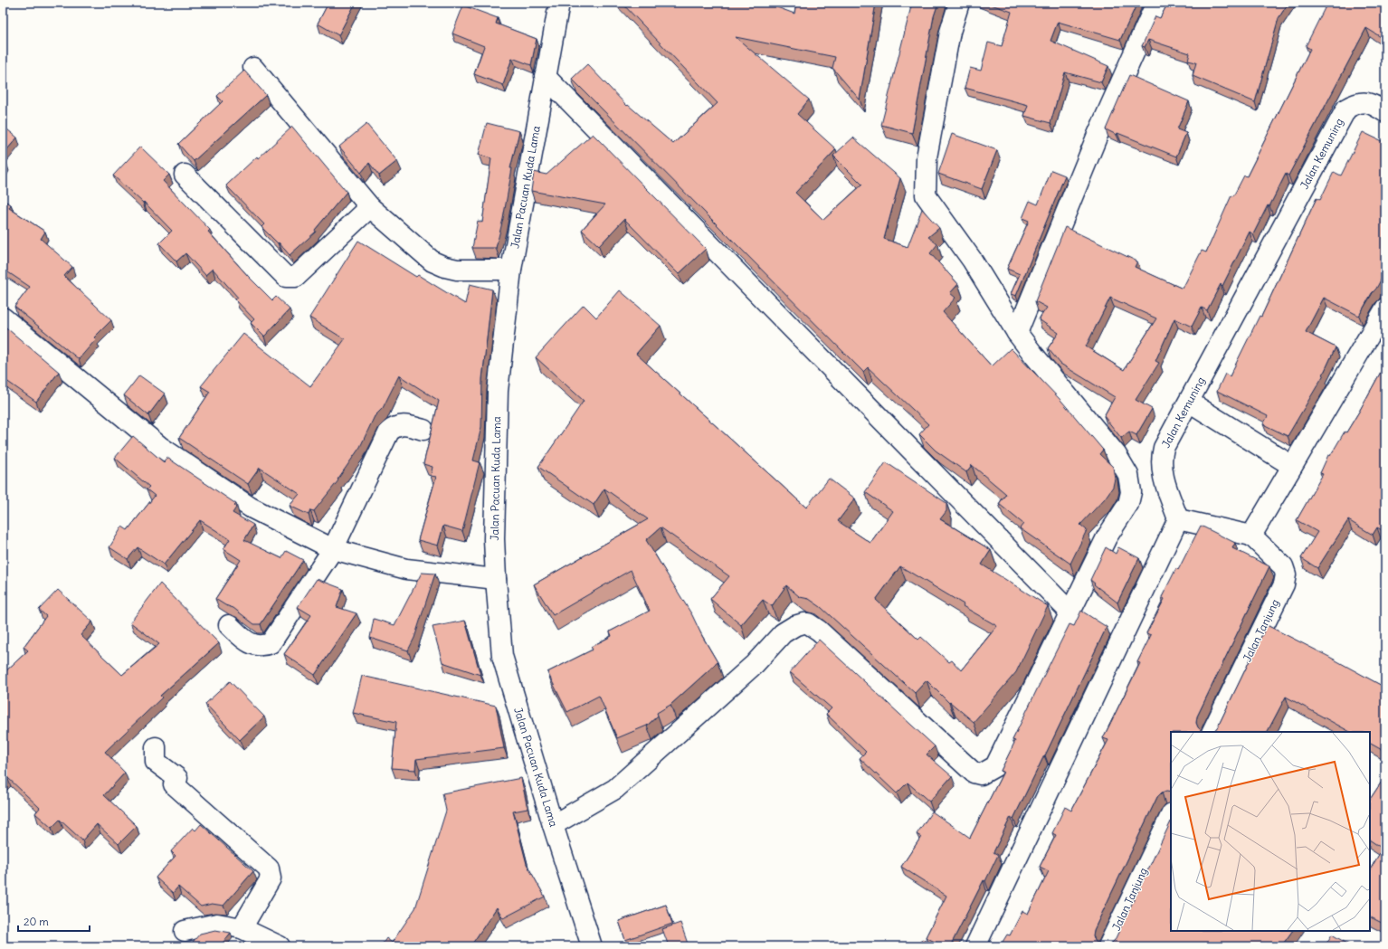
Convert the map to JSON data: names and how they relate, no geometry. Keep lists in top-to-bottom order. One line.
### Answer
{"streets":{"street":["Jalan Kemuning","Jalan Pacuan Kuda Lama","Jalan Tanjung"]},"scale_bar":"20 m"}
